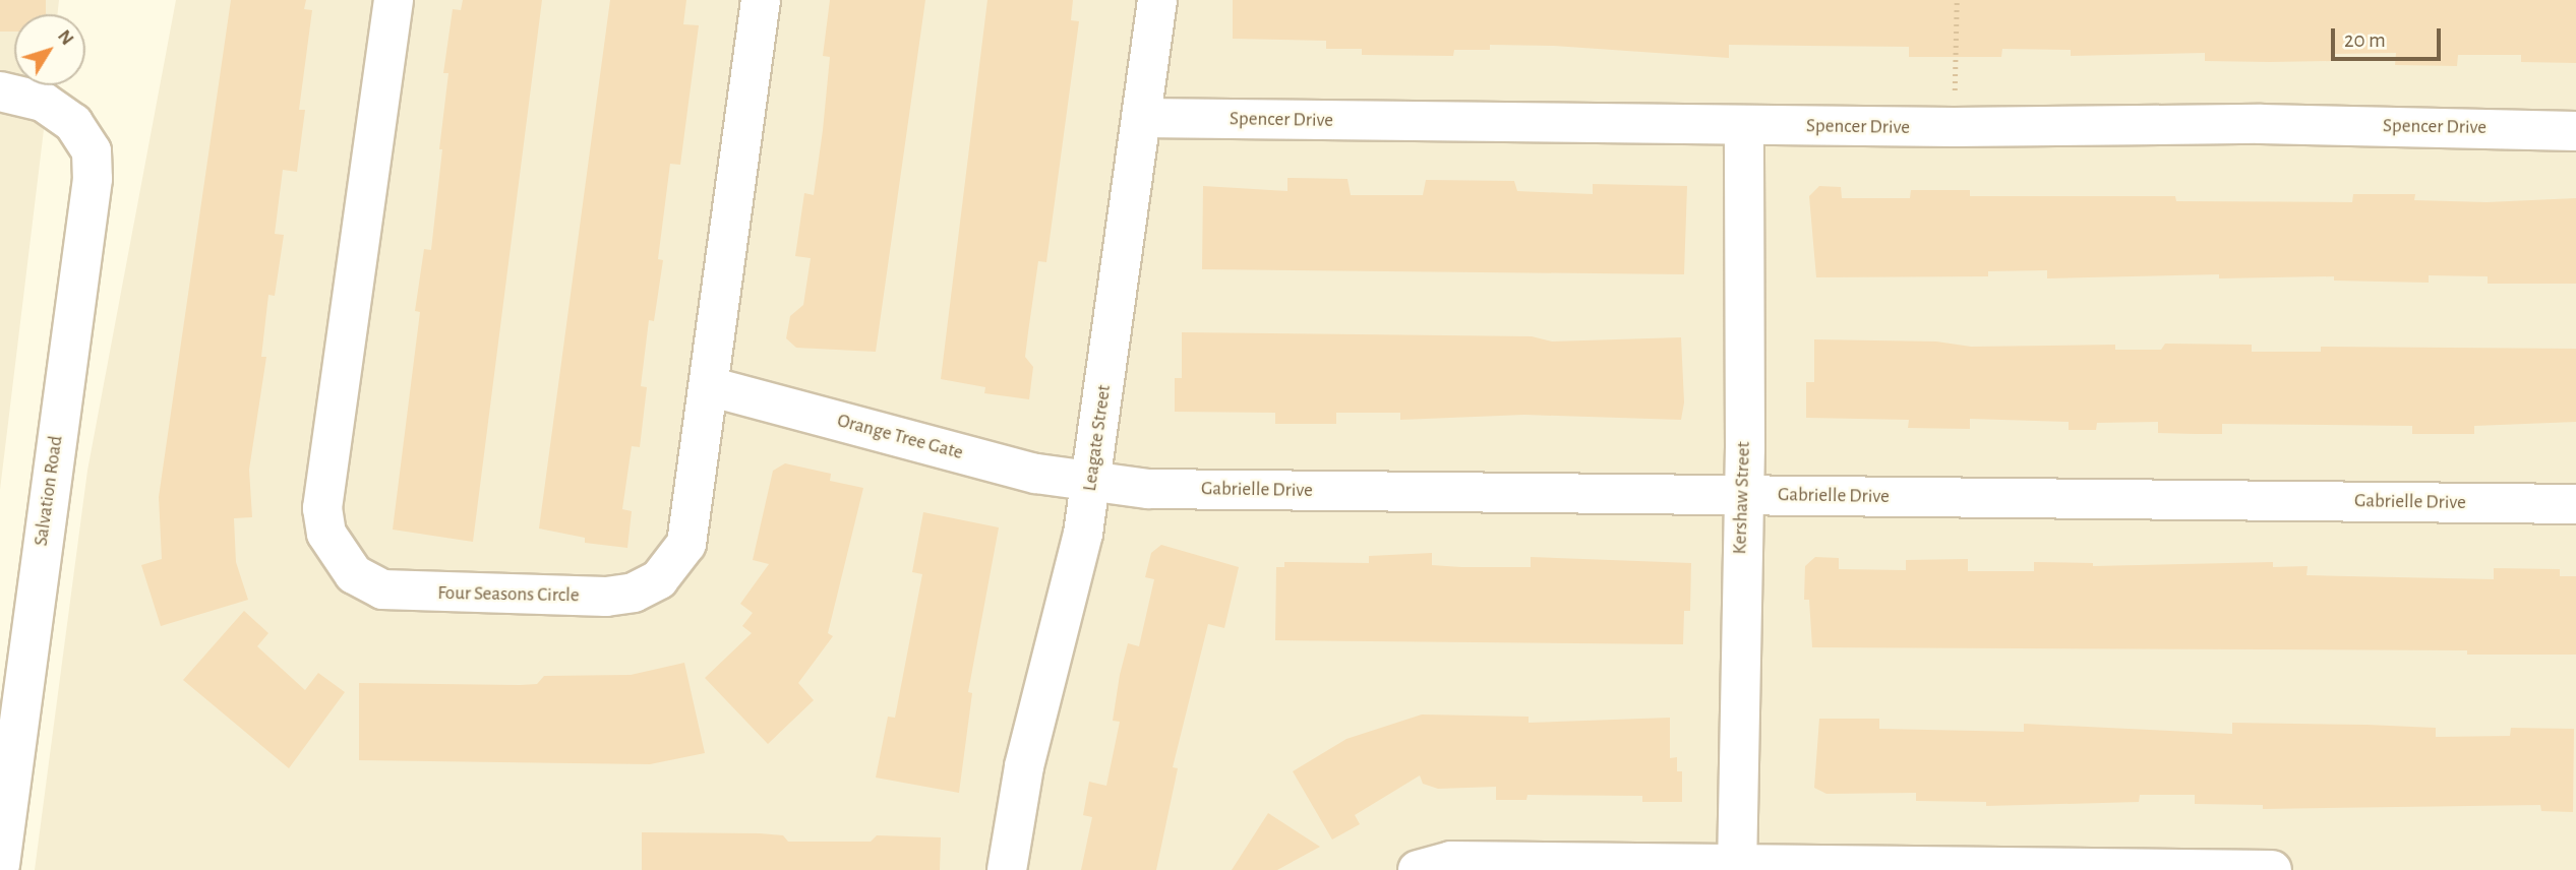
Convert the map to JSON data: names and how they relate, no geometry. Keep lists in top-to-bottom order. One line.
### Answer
{"streets":{"street":["Spencer Drive","Orange Tree Gate","Leagate Street","Gabrielle Drive","Salvation Road","Kershaw Street","Four Seasons Circle"]},"crossings":[["Spencer Drive","Leagate Street"],["Spencer Drive","Kershaw Street"],["Orange Tree Gate","Leagate Street"],["Orange Tree Gate","Gabrielle Drive"],["Orange Tree Gate","Four Seasons Circle"],["Leagate Street","Gabrielle Drive"],["Gabrielle Drive","Kershaw Street"]],"scale_bar":"20 m","north":"top right"}
